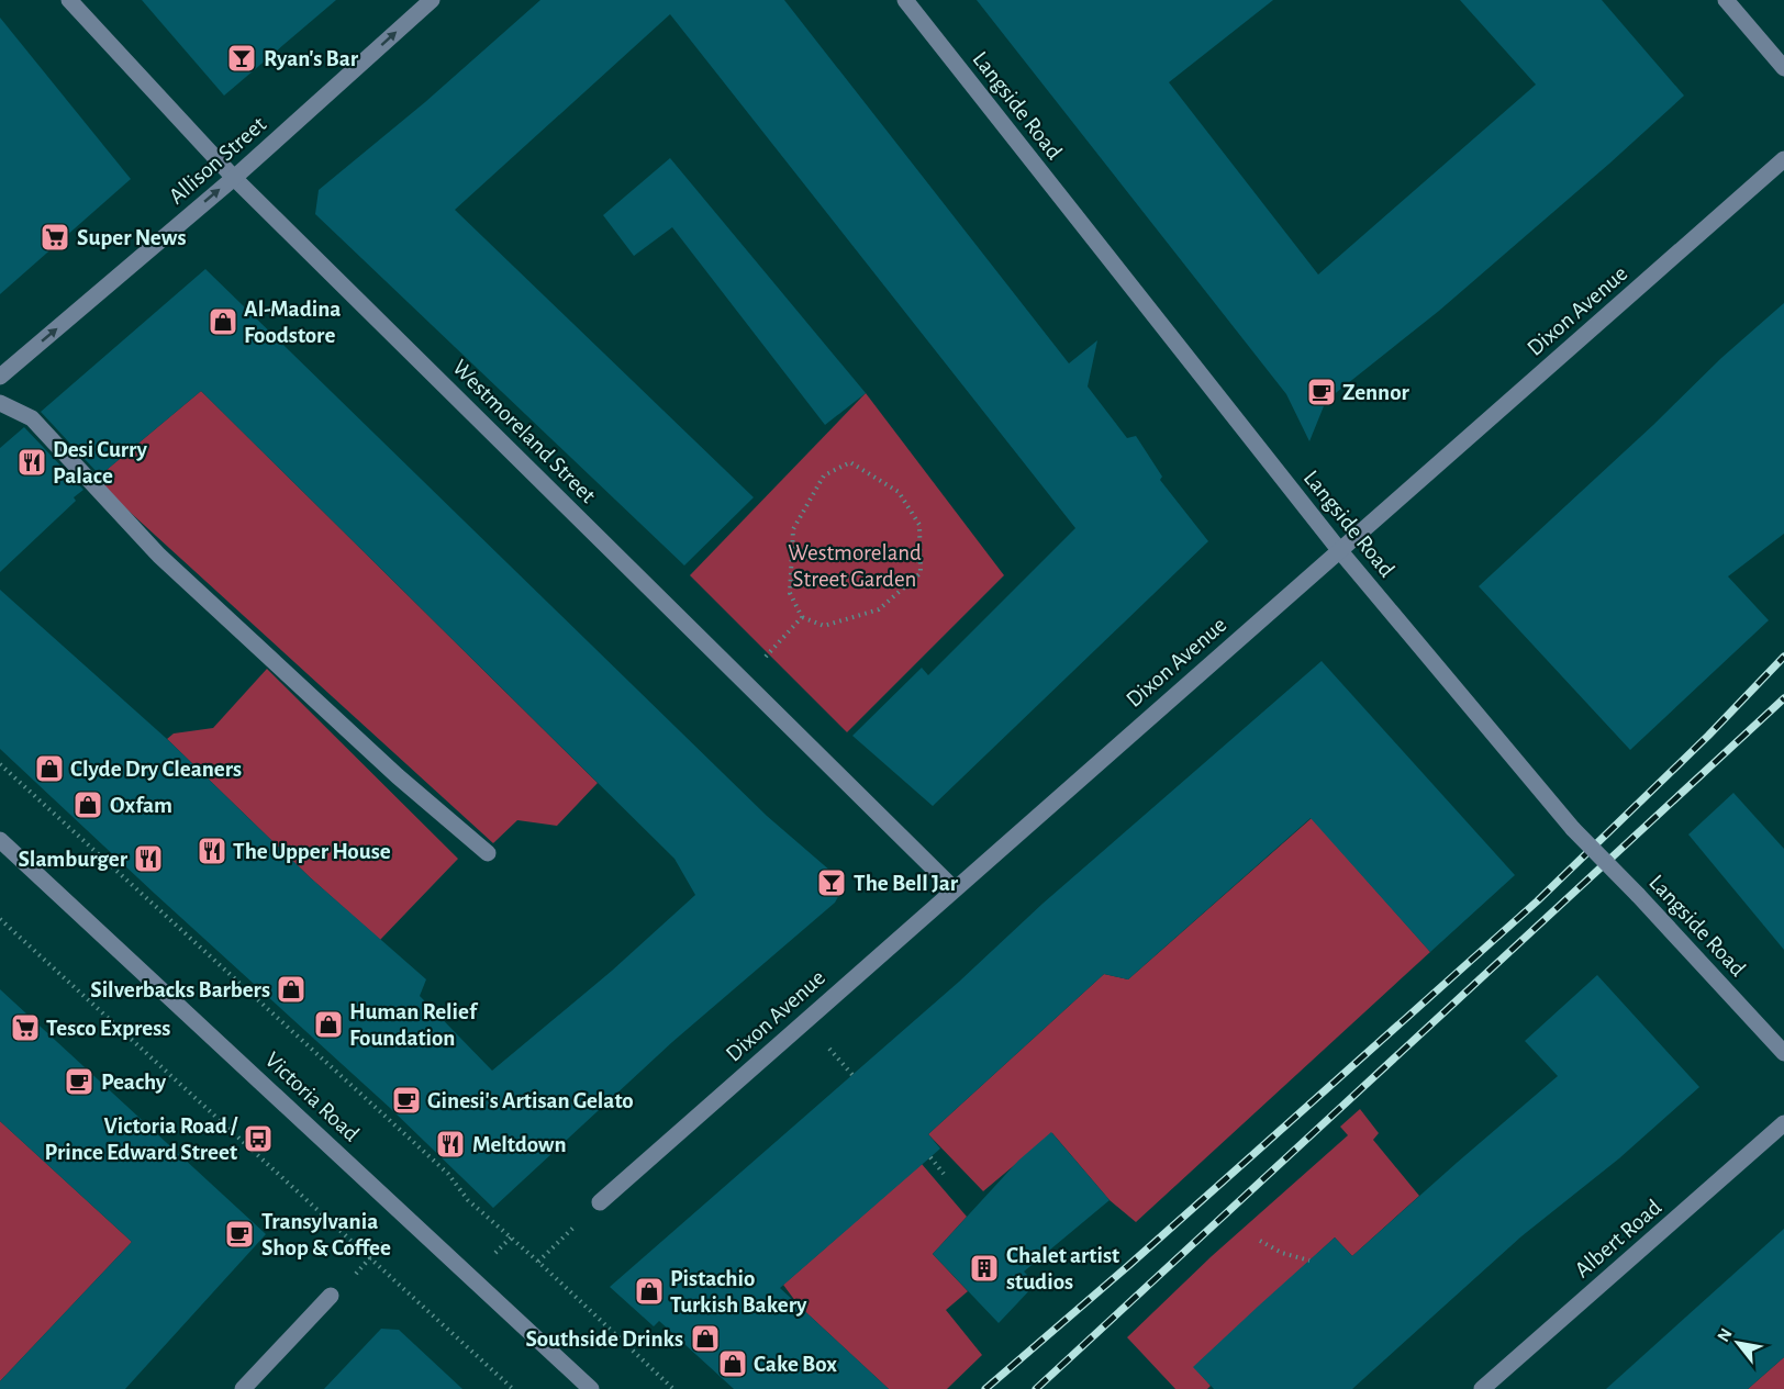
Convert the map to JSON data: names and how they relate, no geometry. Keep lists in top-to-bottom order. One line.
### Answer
{"streets":{"street":["Langside Road","Allison Street","Dixon Avenue","Westmoreland Street","Victoria Road","Albert Road"]},"crossings":[["Langside Road","Dixon Avenue"],["Allison Street","Westmoreland Street"],["Dixon Avenue","Westmoreland Street"]],"one_way":["Allison Street"],"parks":["Westmoreland Street Garden"],"places":{"bar":["Ryan's Bar","The Bell Jar"],"supermarket":["Super News","Tesco Express"],"shop":["Al-Madina Foodstore","Clyde Dry Cleaners","Oxfam","Silverbacks Barbers","Human Relief Foundation","Pistachio Turkish Bakery","Southside Drinks","Cake Box"],"cafe":["Zennor","Peachy","Ginesi's Artisan Gelato","Transylvania Shop & Coffee"],"restaurant":["Desi Curry Palace","The Upper House","Slamburger","Meltdown"],"bus stop":["Victoria Road / Prince Edward Street"],"building":["Chalet artist studios"]},"north":"top left"}
